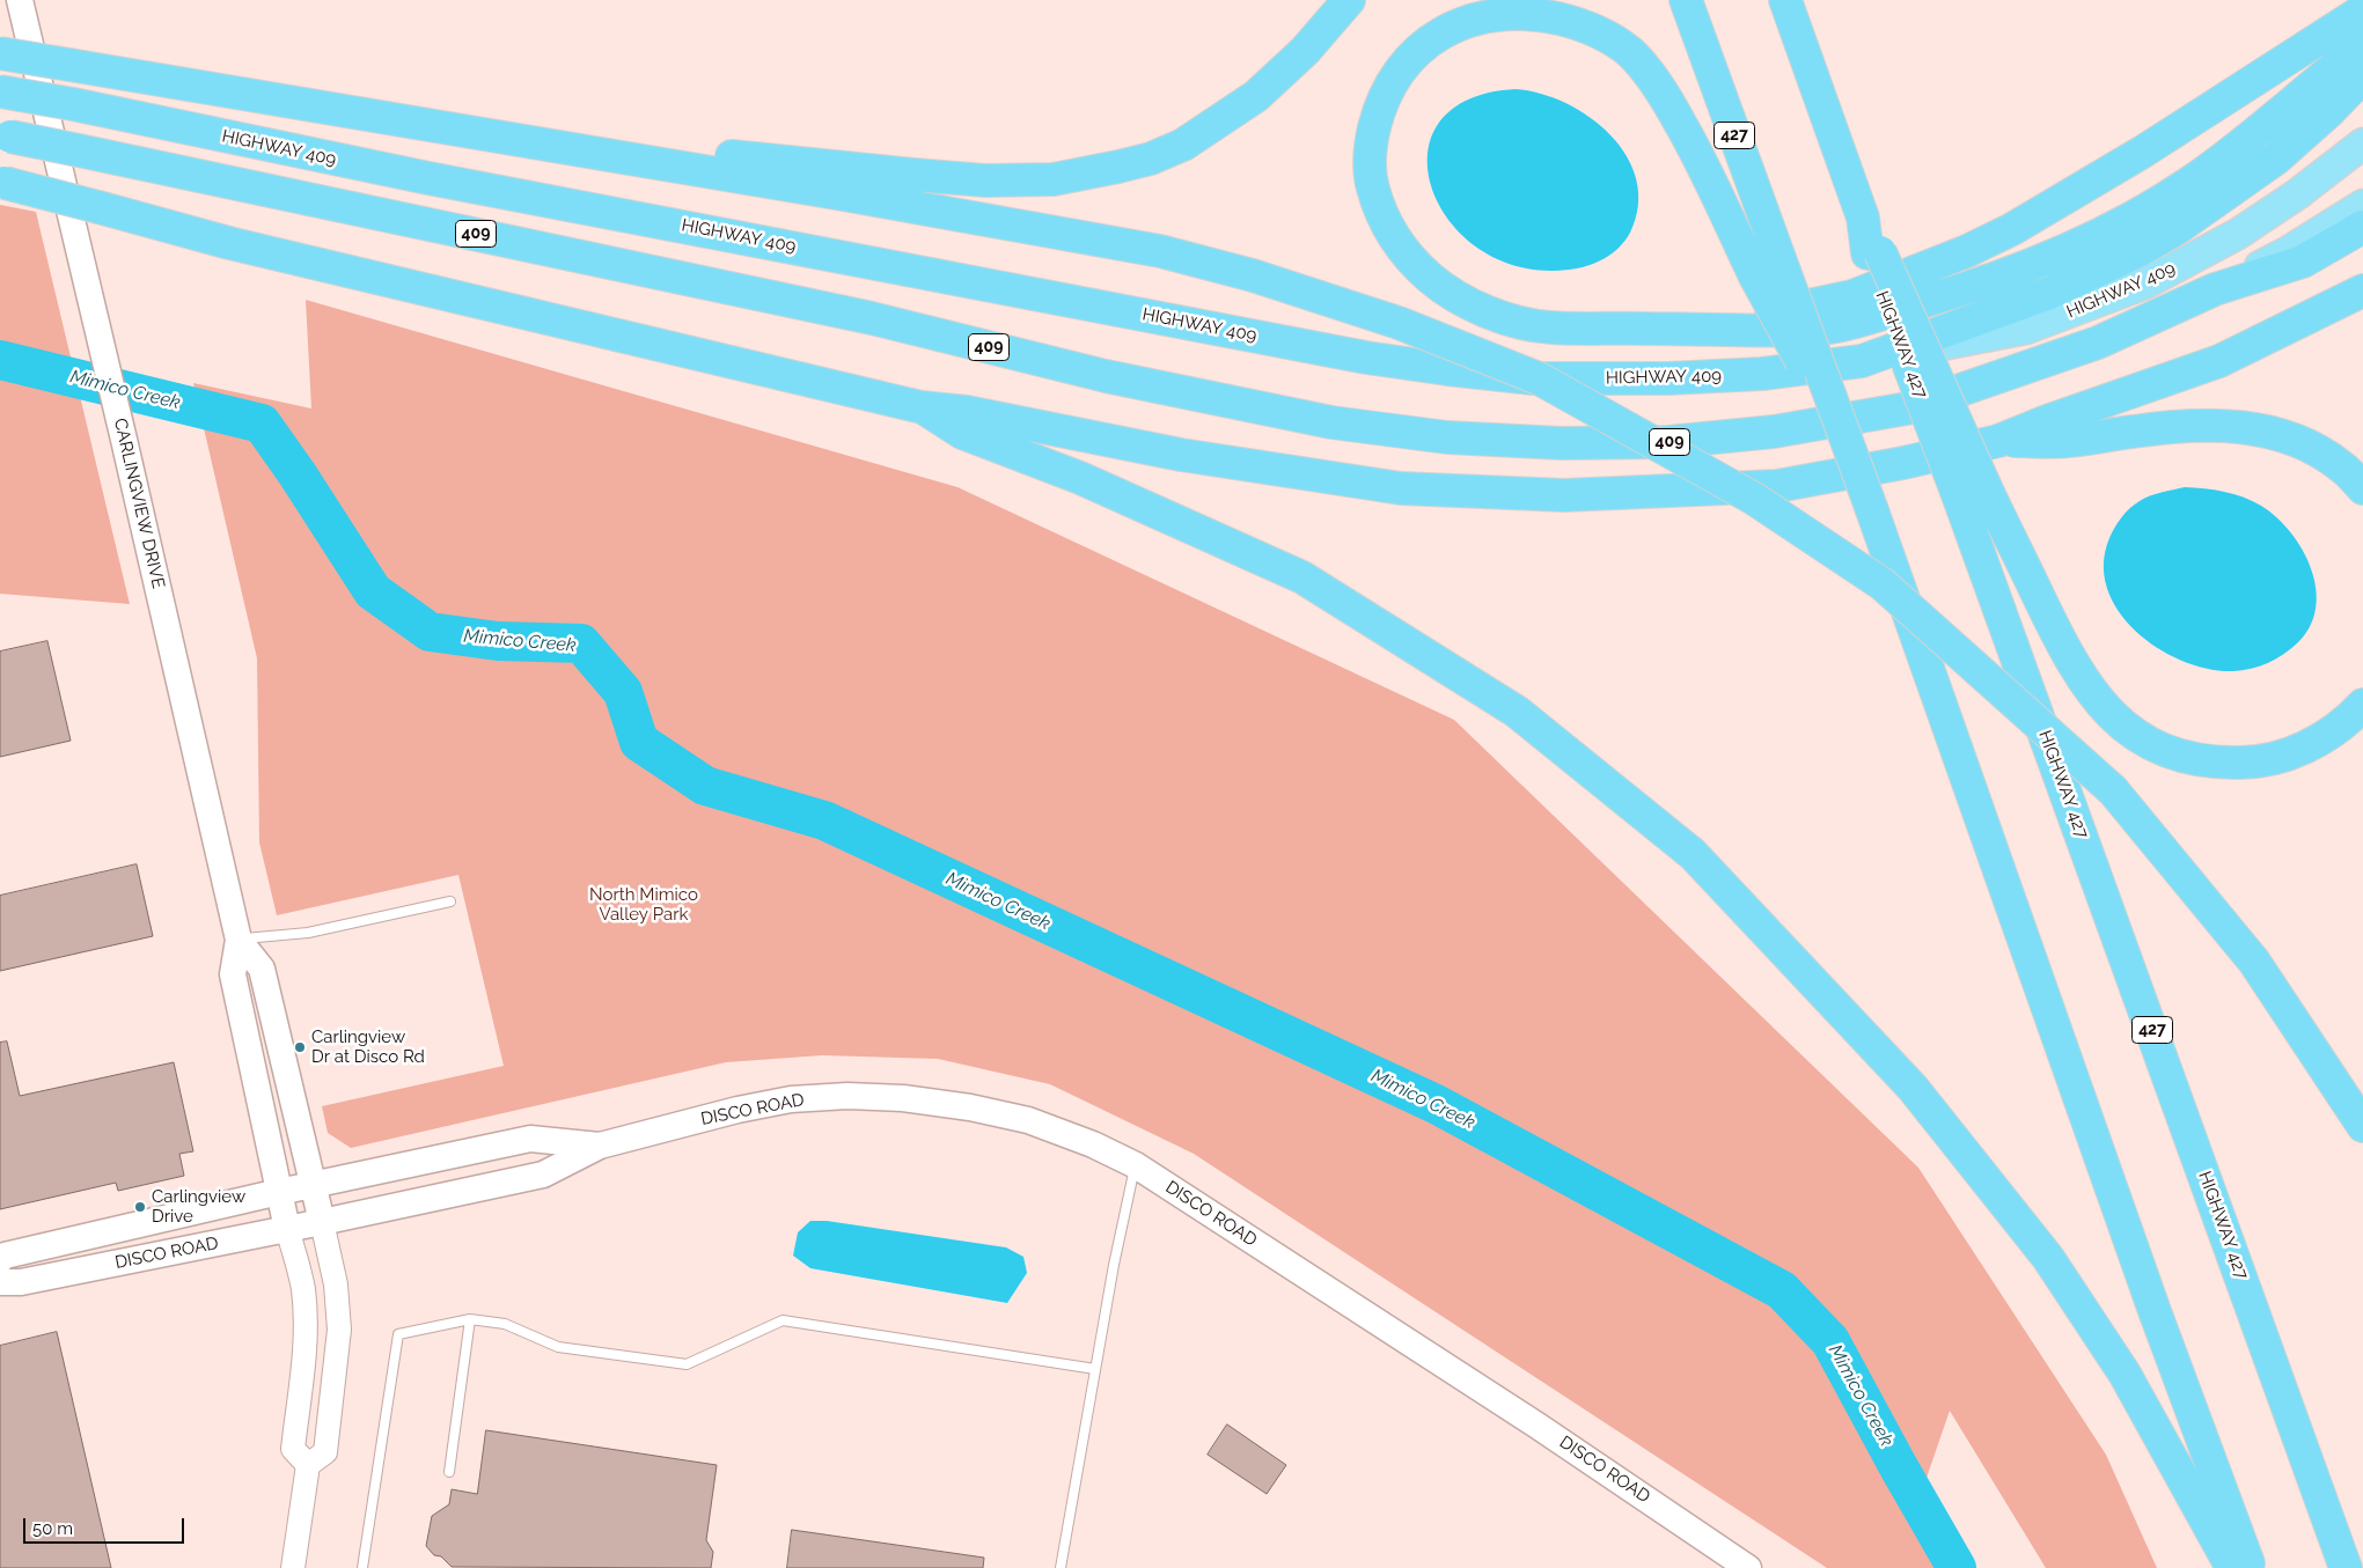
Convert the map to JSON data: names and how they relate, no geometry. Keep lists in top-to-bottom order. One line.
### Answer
{"streets":{"highway":["427","HIGHWAY 409","409","HIGHWAY 427"],"main road":["CARLINGVIEW DRIVE","DISCO ROAD"]},"crossings":[["CARLINGVIEW DRIVE","DISCO ROAD"]],"water":["Mimico Creek"],"parks":["North Mimico Valley Park"],"places":["Carlingview Dr at Disco Rd","Carlingview Drive"],"scale_bar":"50 m"}
